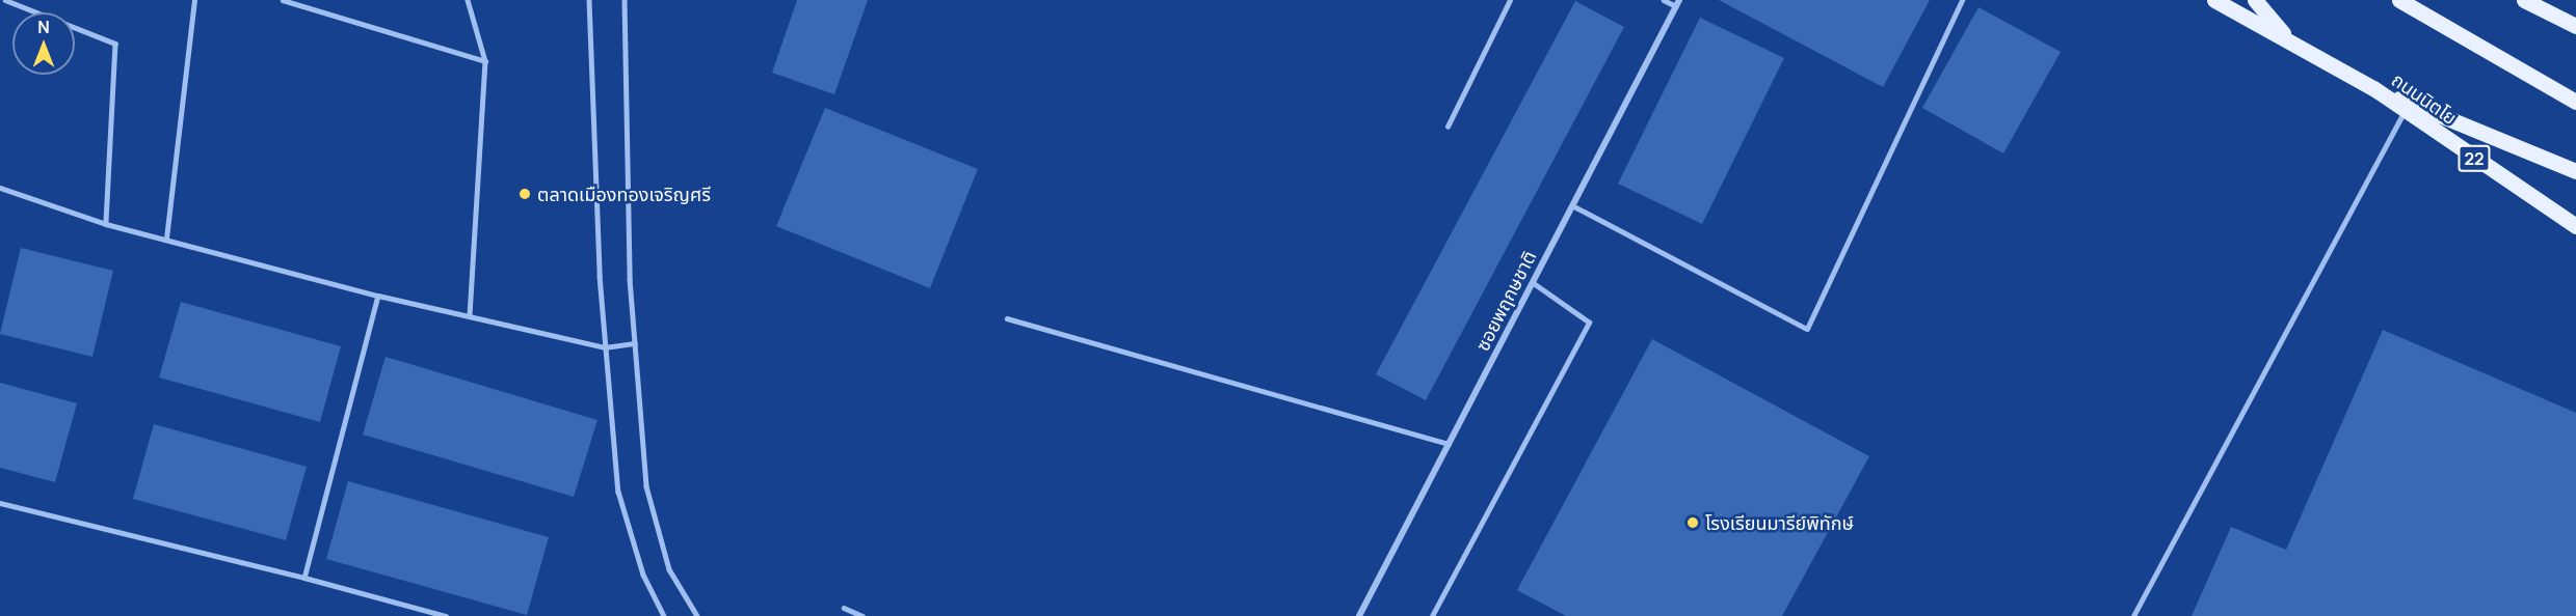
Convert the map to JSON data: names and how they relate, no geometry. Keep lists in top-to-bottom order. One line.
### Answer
{"streets":{"main road":["ถนนนิตโย","22"],"street":["ซอยพฤกษชาติ"]},"places":["ตลาดเมืองทองเจริญศรี","โรงเรียนมารีย์พิทักษ์"],"north":"top"}
